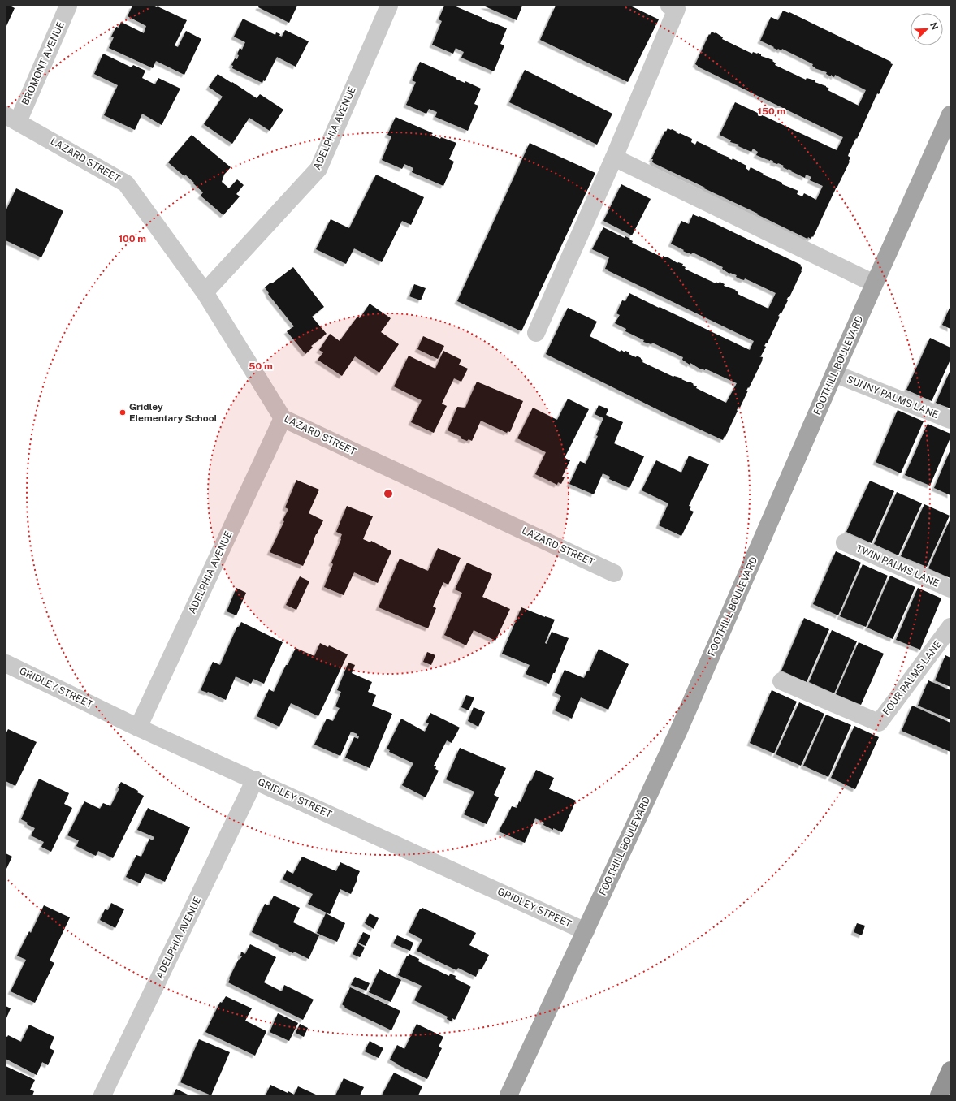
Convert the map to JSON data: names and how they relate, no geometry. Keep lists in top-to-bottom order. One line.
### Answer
{"streets":{"main road":["FOOTHILL BOULEVARD"],"street":["BROMONT AVENUE","ADELPHIA AVENUE","LAZARD STREET","SUNNY PALMS LANE","TWIN PALMS LANE","FOUR PALMS LANE","GRIDLEY STREET"]},"crossings":[["BROMONT AVENUE","LAZARD STREET"],["ADELPHIA AVENUE","LAZARD STREET"],["ADELPHIA AVENUE","GRIDLEY STREET"],["FOOTHILL BOULEVARD","SUNNY PALMS LANE"],["FOOTHILL BOULEVARD","GRIDLEY STREET"]],"places":["Gridley Elementary School"],"north":"top right","rings":["150 m","100 m","50 m"]}
